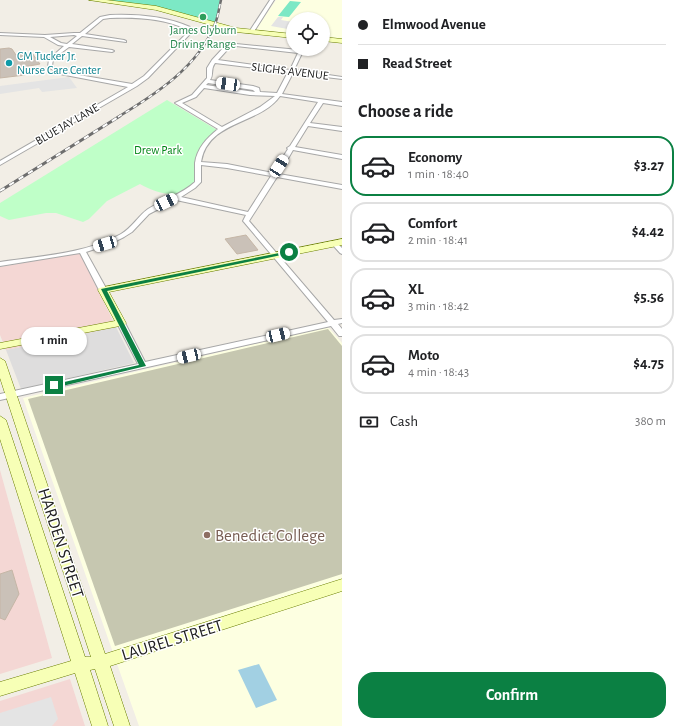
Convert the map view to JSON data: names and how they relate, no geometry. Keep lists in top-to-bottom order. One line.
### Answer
{"streets":{"street":["SLIGHS AVENUE","BLUE JAY LANE","HARDEN STREET","LAUREL STREET"]},"crossings":[["HARDEN STREET","LAUREL STREET"]],"parks":["Drew Park"],"places":["James Clyburn Driving Range","CM Tucker Jr. Nurse Care Center","Benedict College"],"page":{"banner":["Elmwood Avenue","Read Street"],"heading":"Choose a ride","list":[{"name":"Economy","note":"1 min · 18:40","value":"$3.27"},{"name":"Comfort","note":"2 min · 18:41","value":"$4.42"},{"name":"XL","note":"3 min · 18:42","value":"$5.56"},{"name":"Moto","note":"4 min · 18:43","value":"$4.75"}],"bubble":"1 min","pay":["Cash","380 m"],"buttons":"Confirm"}}
